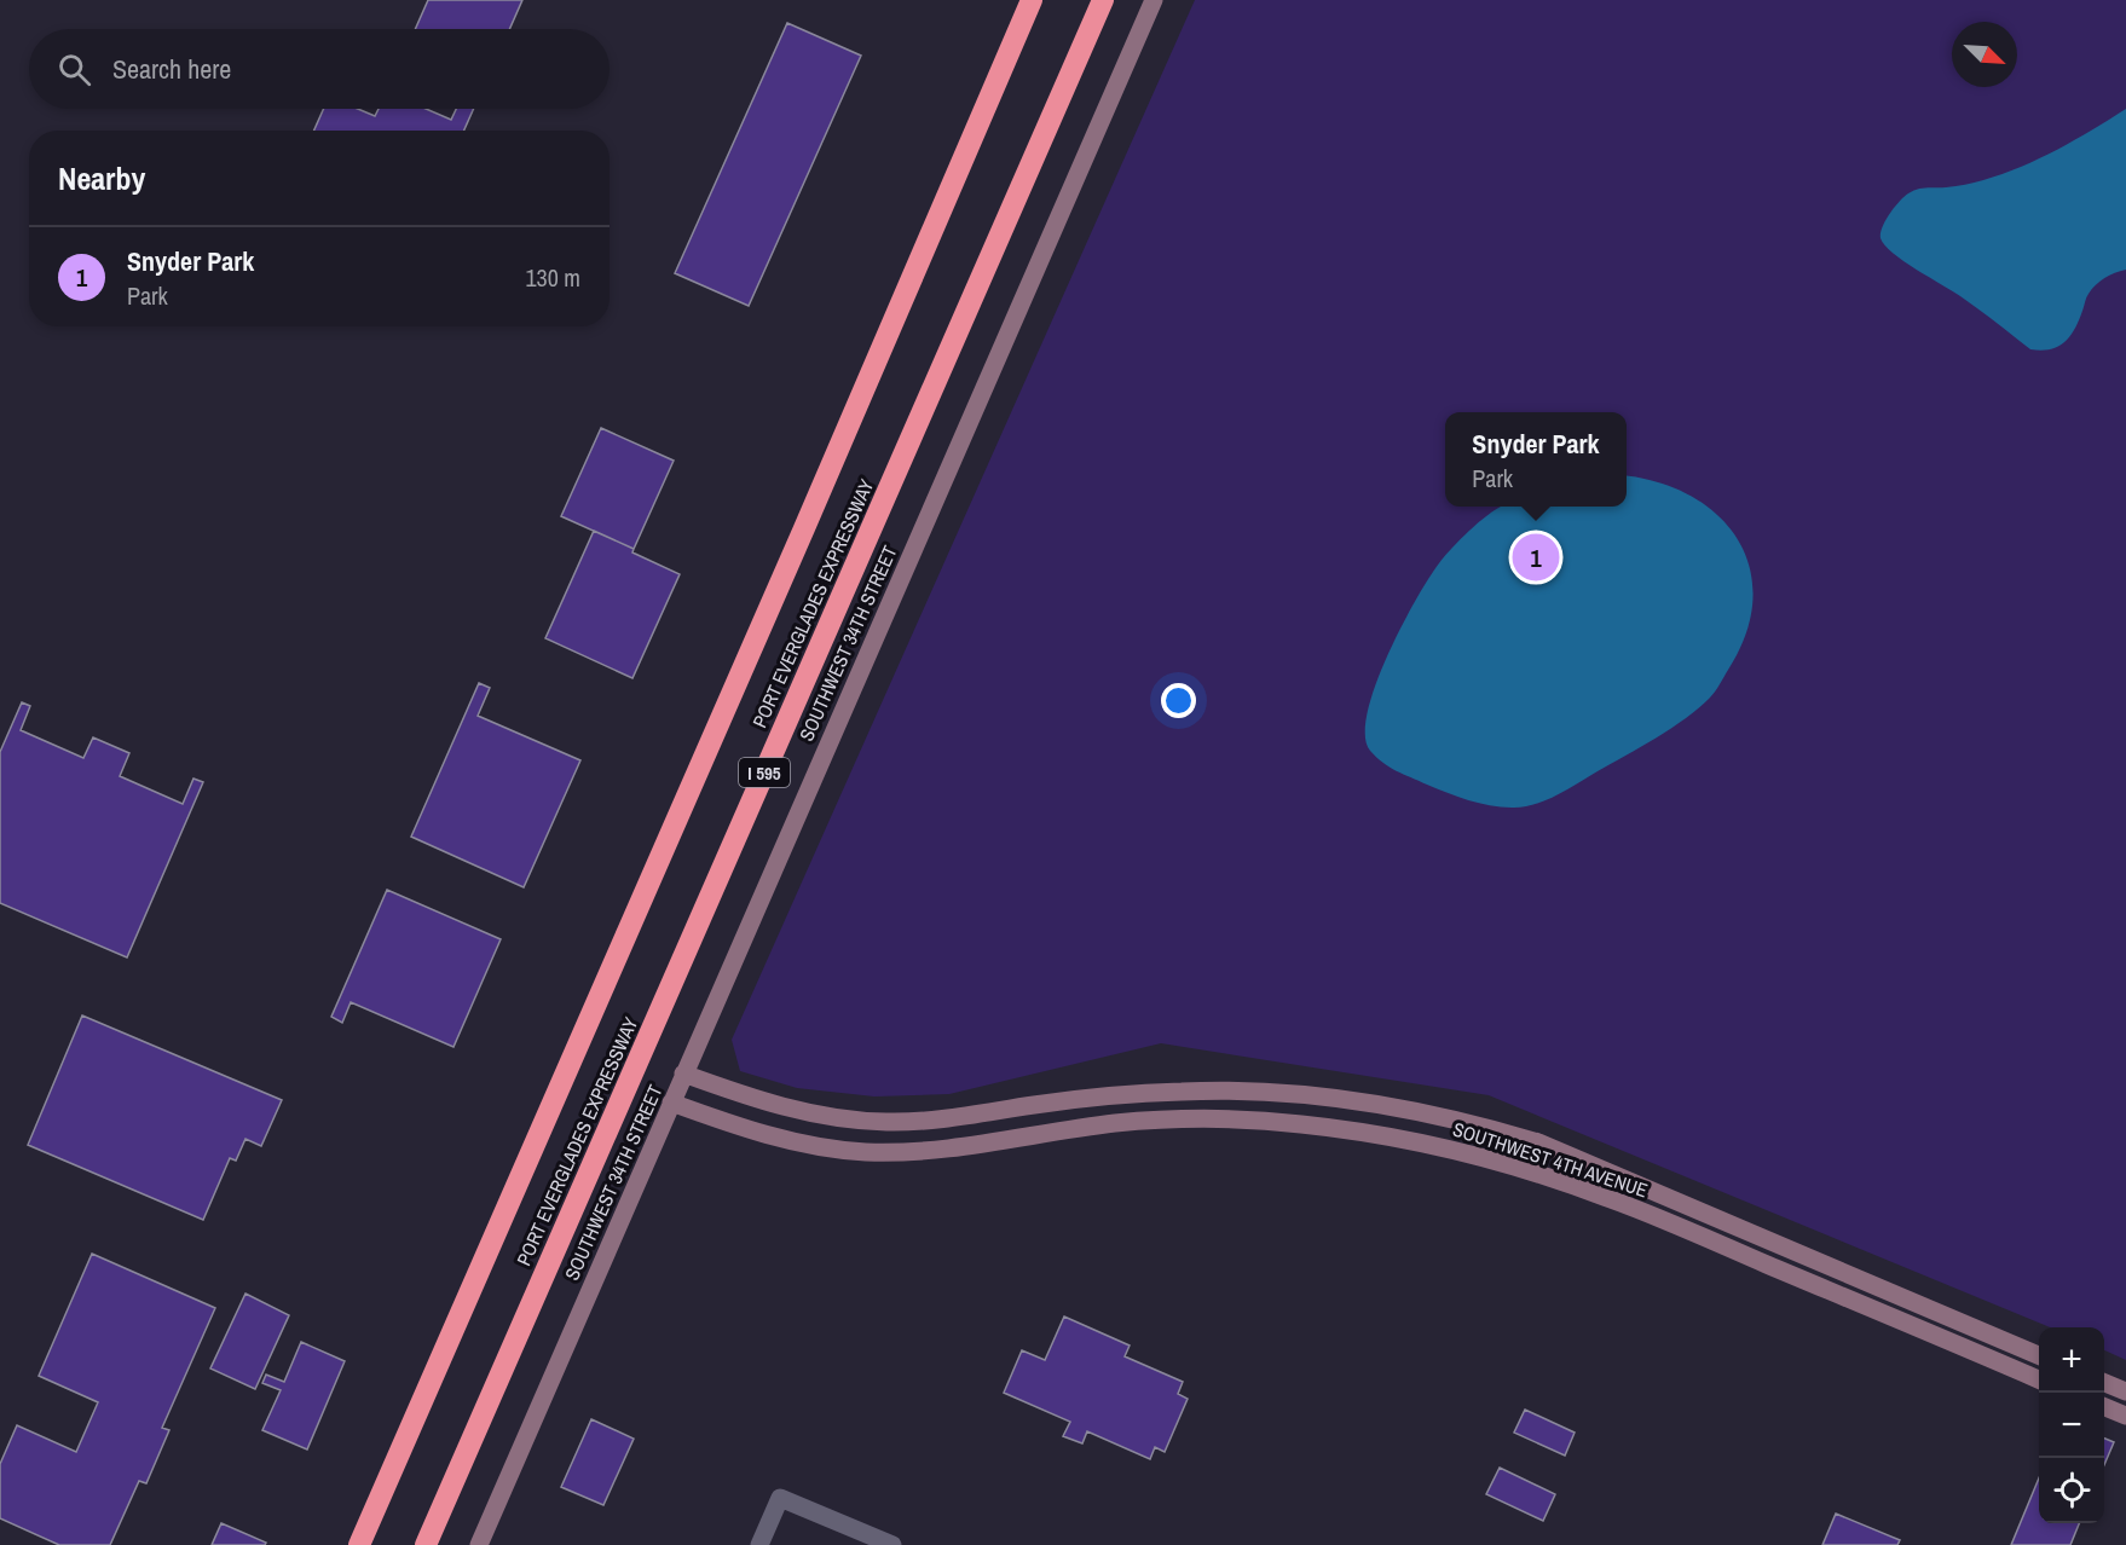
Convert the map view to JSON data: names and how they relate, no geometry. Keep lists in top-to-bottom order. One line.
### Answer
{"streets":{"highway":["PORT EVERGLADES EXPRESSWAY","I 595"],"street":["SOUTHWEST 34TH STREET","SOUTHWEST 4TH AVENUE"]},"crossings":[["SOUTHWEST 34TH STREET","SOUTHWEST 4TH AVENUE"]],"north":"bottom right","page":{"search":"Search here","heading":"Nearby","list":[{"mark":"1","name":"Snyder Park","note":"Park","value":"130 m"}],"popup":["Snyder Park","Park"],"pins":"1","map_buttons":["+","−"]}}
